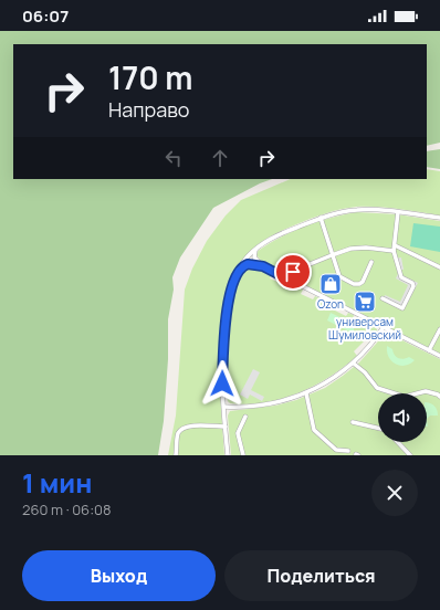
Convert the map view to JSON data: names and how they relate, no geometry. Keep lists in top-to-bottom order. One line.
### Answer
{"places":{"shop":["Ozon"],"supermarket":["универсам Шумиловский"]},"page":{"status":"06:07","turn":["170 m","Направо"],"heading":["1 мин","260 m · 06:08"],"buttons":["Выход","Поделиться"]}}
